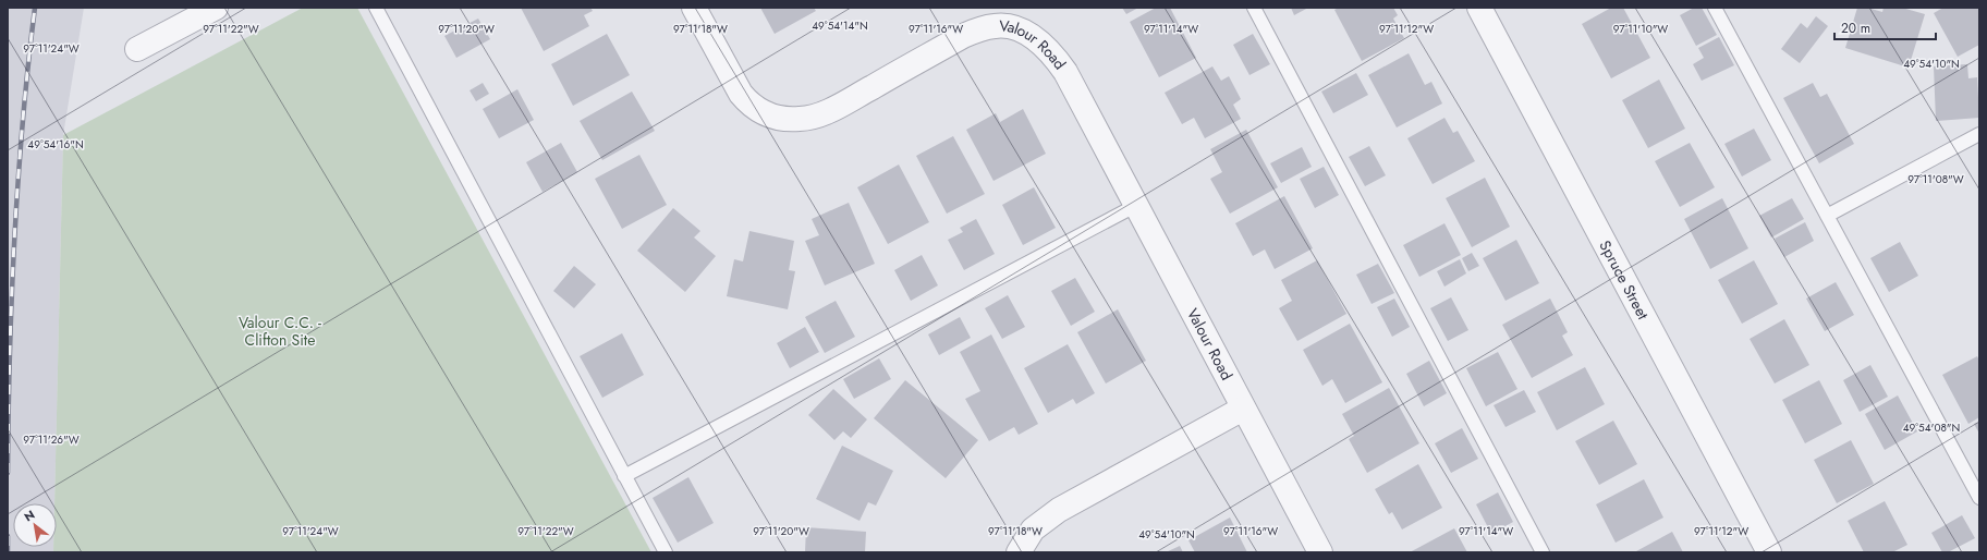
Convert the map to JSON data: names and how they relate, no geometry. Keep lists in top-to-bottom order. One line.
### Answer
{"streets":{"street":["Valour Road","Spruce Street"]},"parks":["Valour C.C. - Clifton Site"],"scale_bar":"20 m","north":"top left","coordinates":["49°54'14\"N","97°11'12\"W","97°11'22\"W","97°11'20\"W","97°11'18\"W","97°11'16\"W","97°11'14\"W","97°11'10\"W","97°11'24\"W","49°54'10\"N","49°54'16\"N","97°11'08\"W","49°54'08\"N","97°11'26\"W"]}
